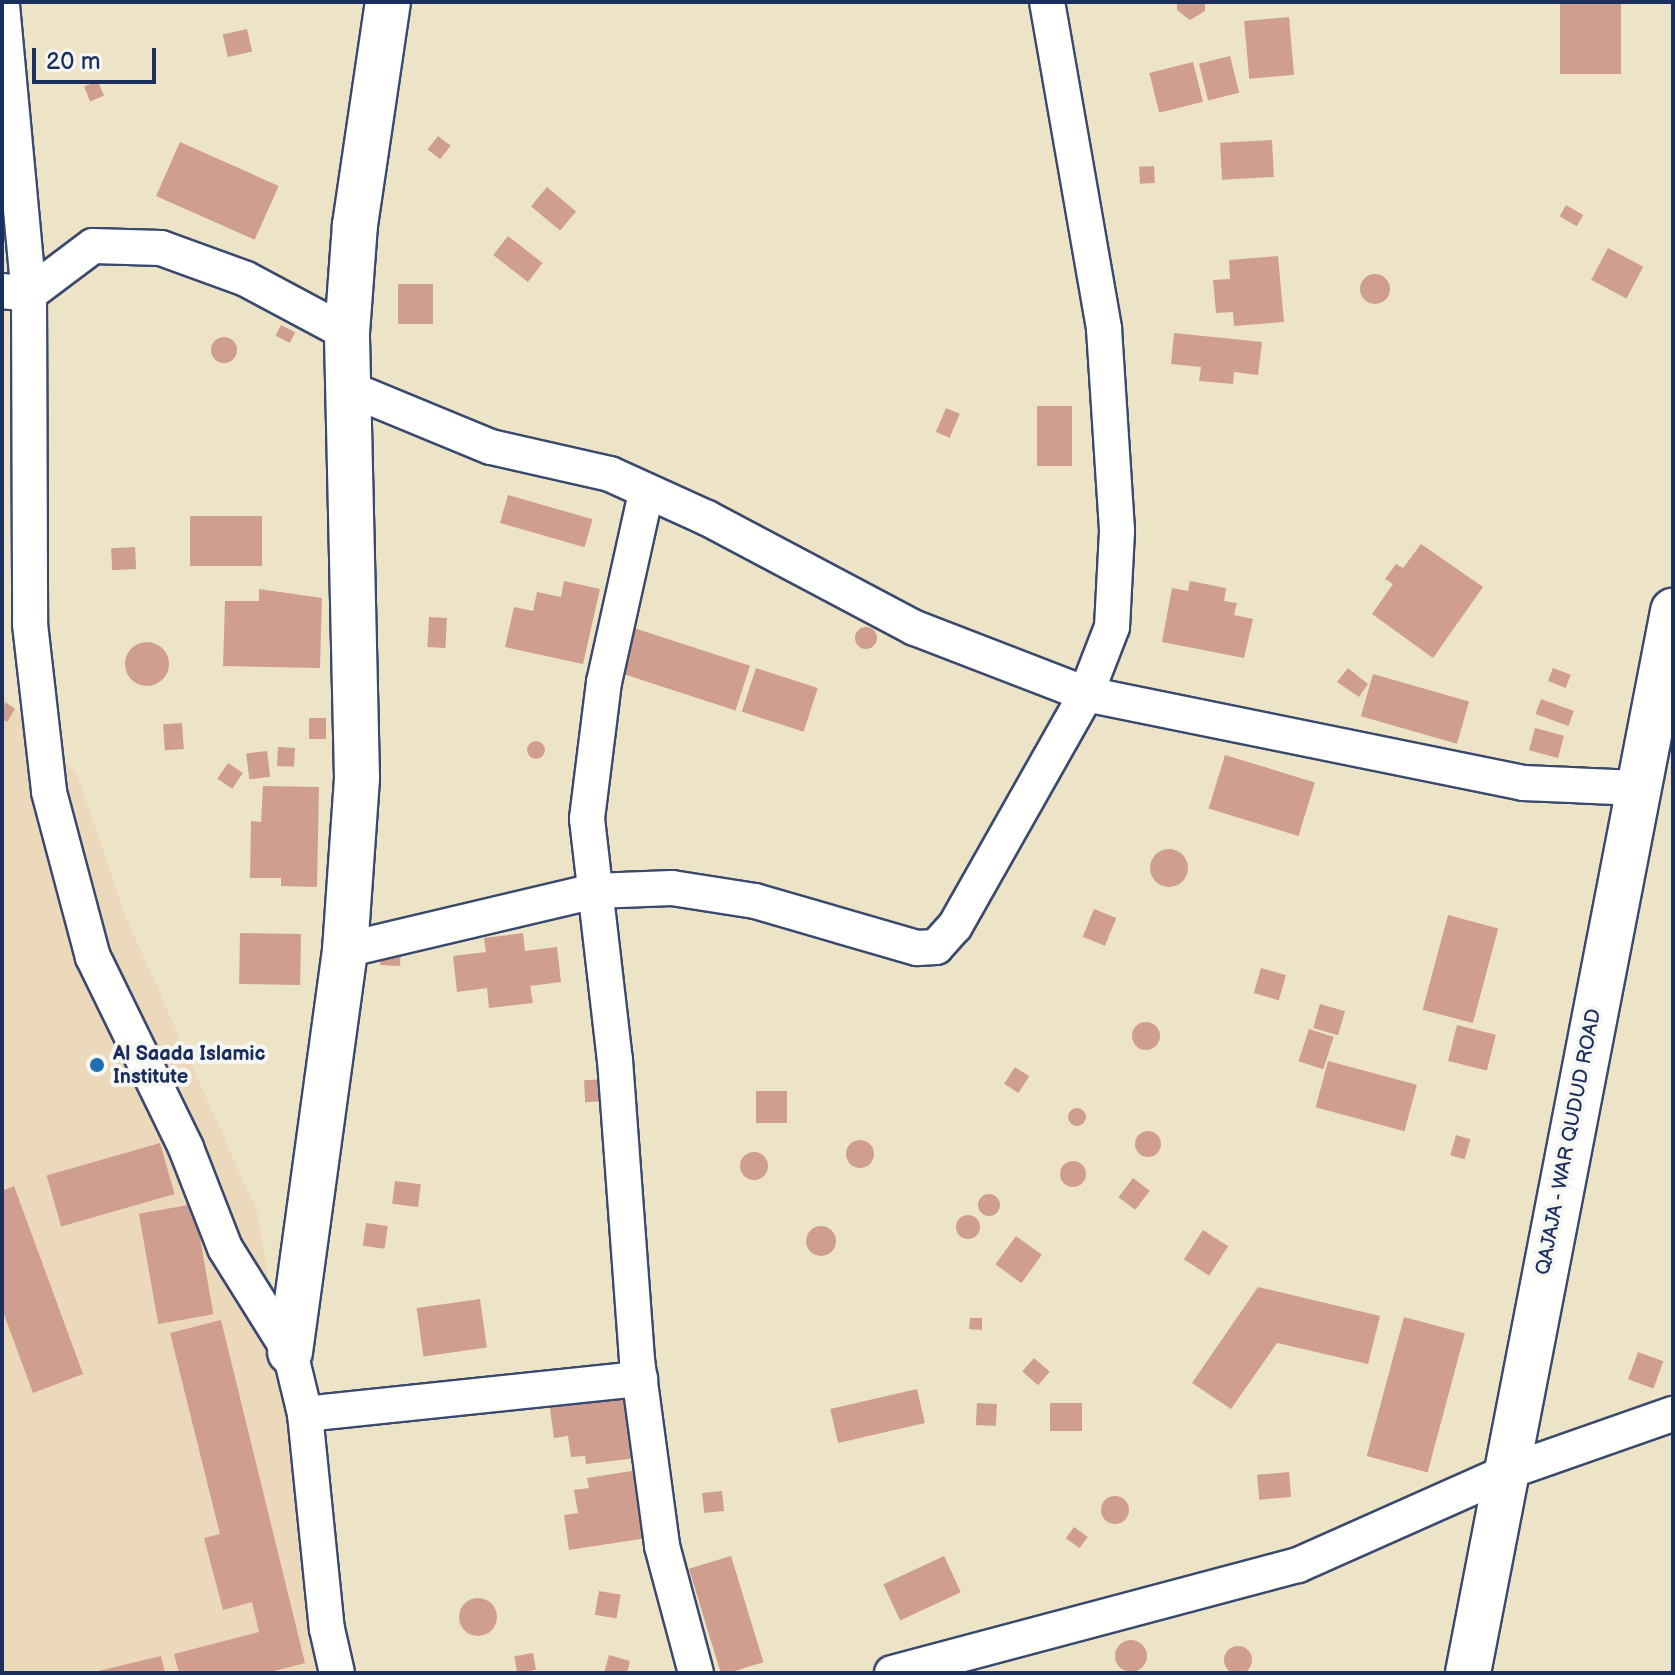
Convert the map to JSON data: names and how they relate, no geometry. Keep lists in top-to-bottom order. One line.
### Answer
{"streets":{"street":["QAJAJA - WAR QUDUD ROAD"]},"places":["Al Saada Islamic Institute"],"scale_bar":"20 m"}
